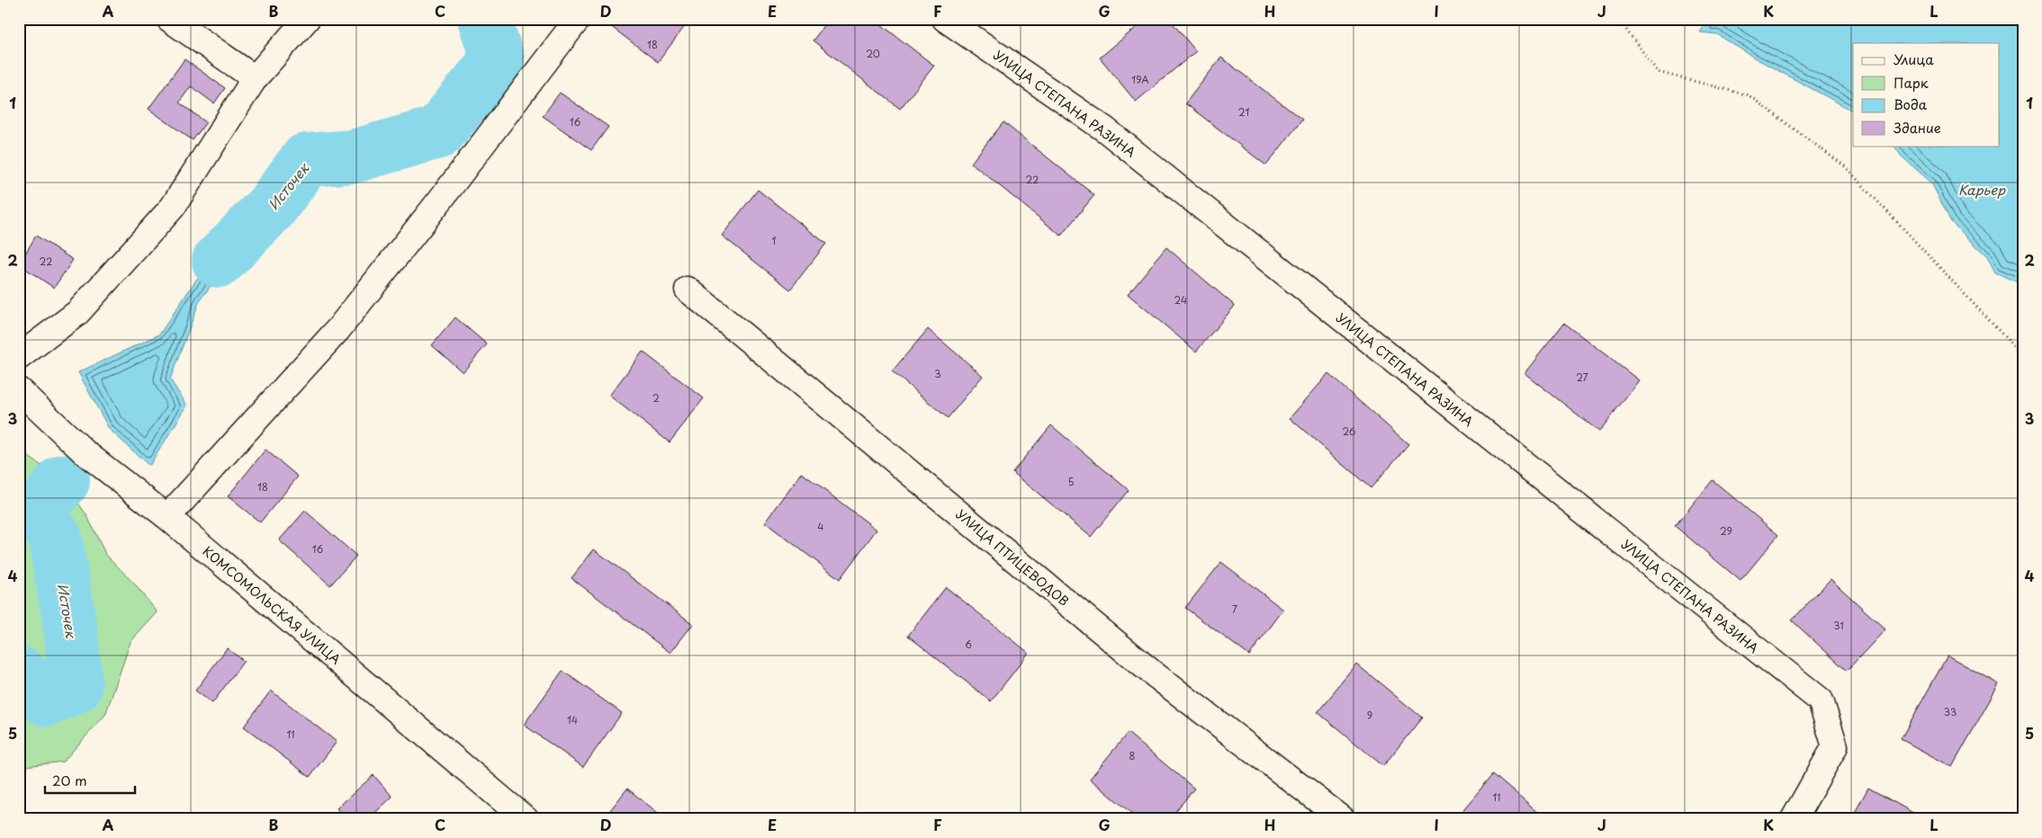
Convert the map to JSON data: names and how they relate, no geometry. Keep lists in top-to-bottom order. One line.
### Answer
{"streets":{"street":["УЛИЦА СТЕПАНА РАЗИНА","УЛИЦА ПТИЦЕВОДОВ","КОМСОМОЛЬСКАЯ УЛИЦА"]},"water":["Источек","Карьер"],"house_numbers":["18","20","19А","21","16","22","1","22","24","3","27","2","26","5","18","4","29","16","7","31","6","33","9","14","11","8","11"],"legend":["Улица","Парк","Вода","Здание"],"scale_bar":"20 m","grid":{"columns":["A","B","C","D","E","F","G","H","I","J","K","L"],"rows":["1","2","3","4","5"]}}
